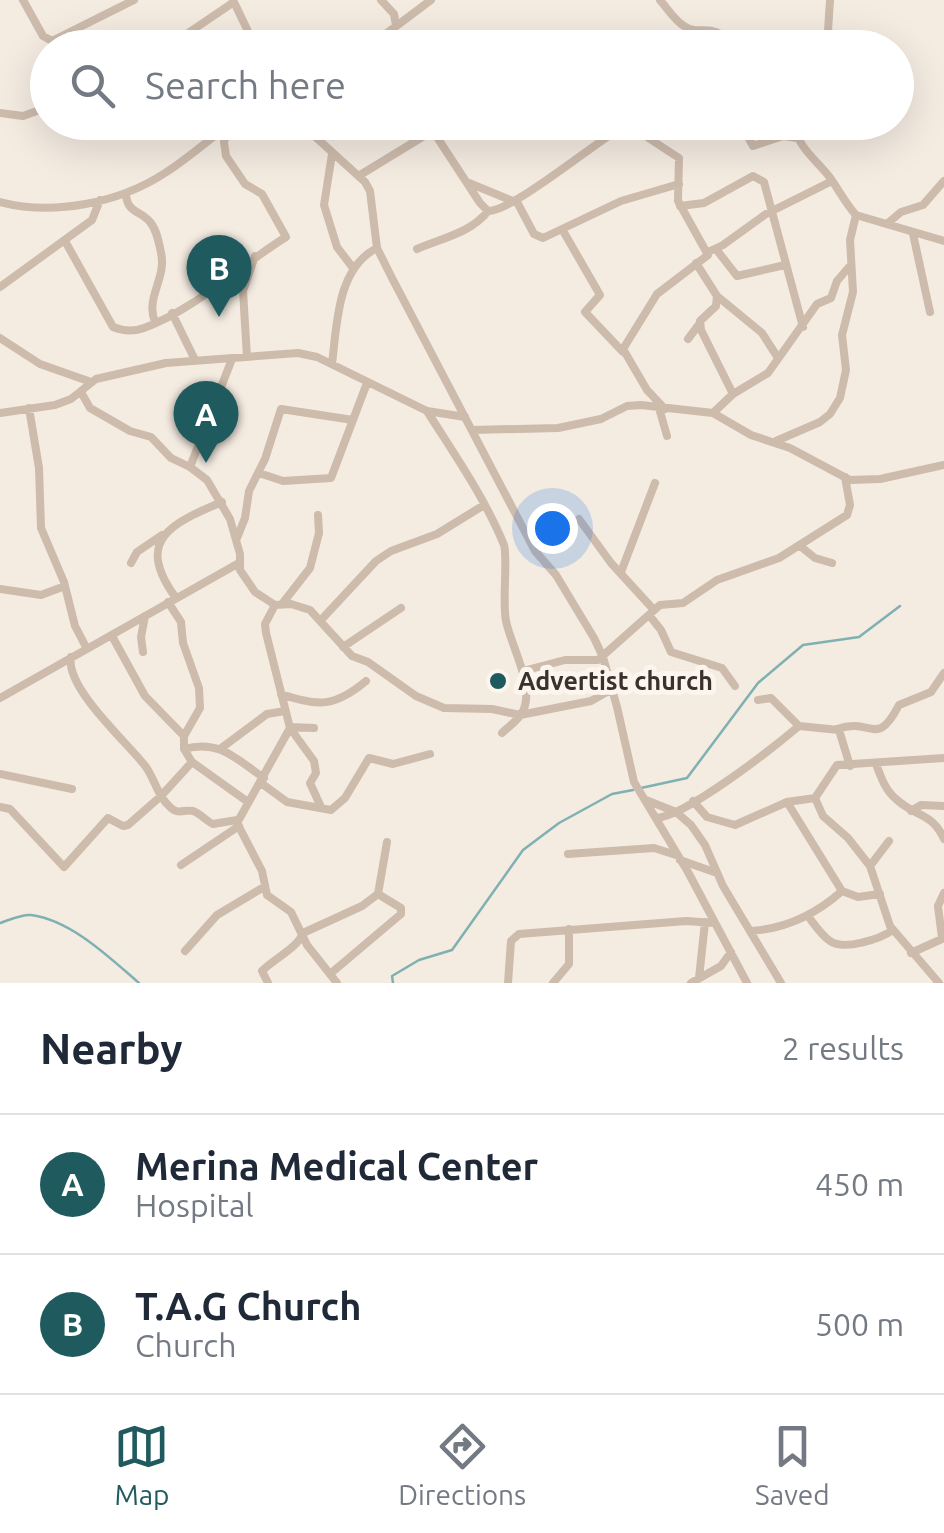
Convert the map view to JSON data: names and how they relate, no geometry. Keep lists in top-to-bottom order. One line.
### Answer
{"places":["Advertist church"],"page":{"search":"Search here","pins":["B","A"],"heading":["Nearby","2 results"],"list":[{"mark":"A","name":"Merina Medical Center","note":"Hospital","value":"450 m"},{"mark":"B","name":"T.A.G Church","note":"Church","value":"500 m"}],"nav":["Map","Directions","Saved"]}}
